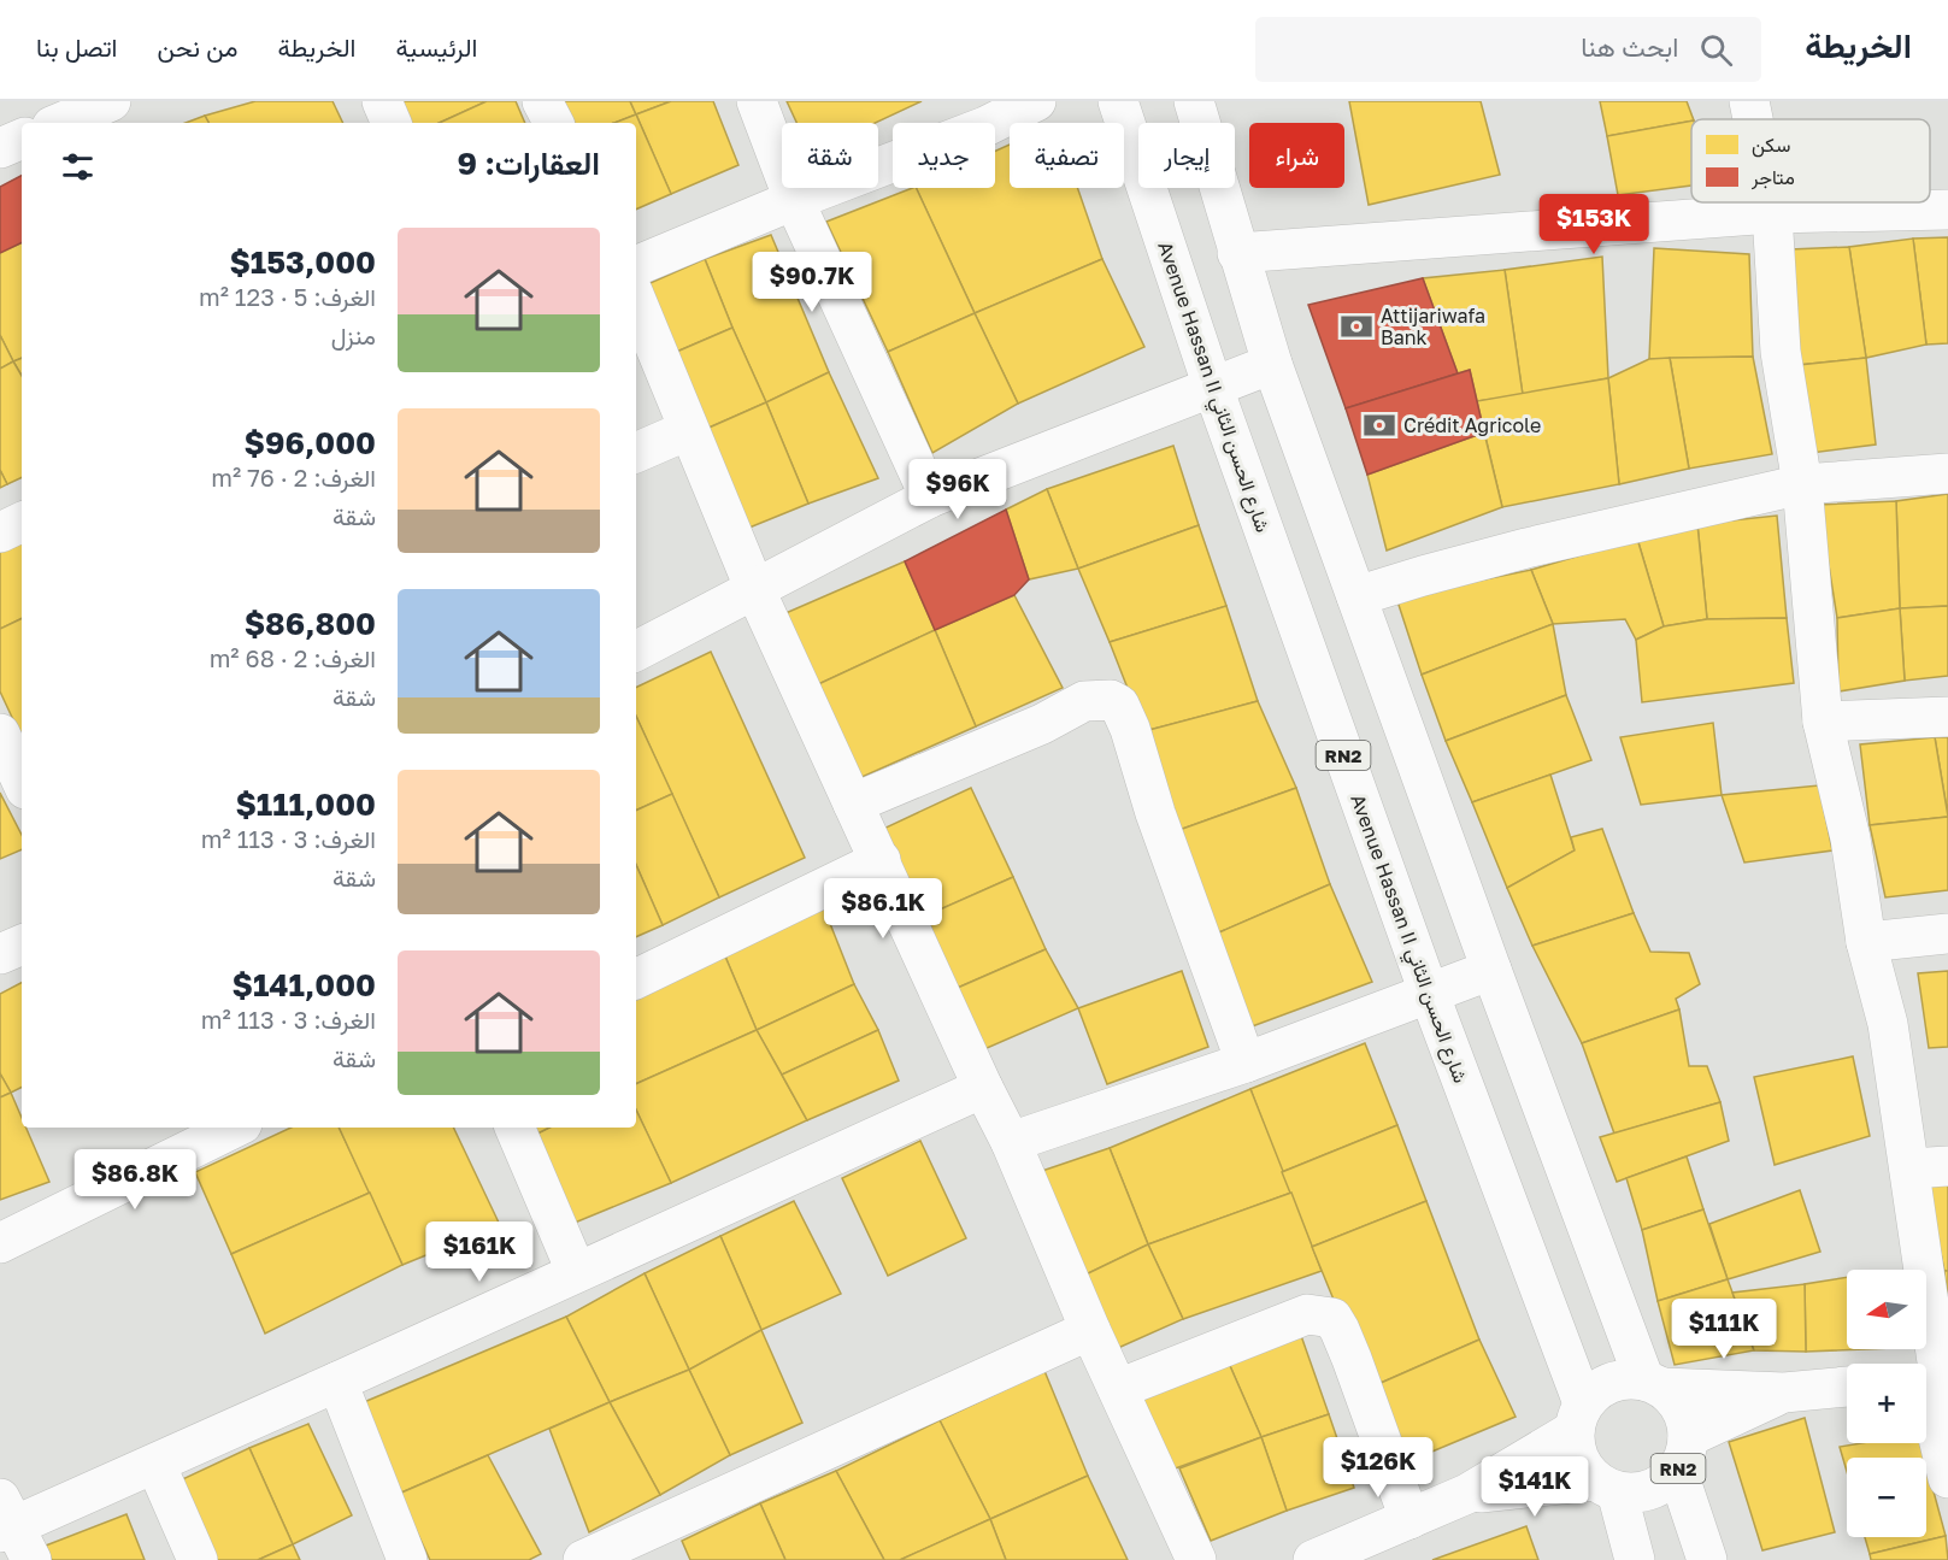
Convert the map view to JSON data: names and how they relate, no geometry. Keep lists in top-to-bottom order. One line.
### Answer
{"streets":{"street":["Avenue Hassan II شارع الحسن الثاني","RN2"]},"crossings":[["Avenue Hassan II شارع الحسن الثاني","RN2"]],"places":{"bank":["Attijariwafa Bank","Crédit Agricole"]},"legend":["سكن","متاجر"],"north":"left","page":{"header":"الخريطة","search":"ابحث هنا","nav":["الرئيسية","الخريطة","من نحن","اتصل بنا"],"chip":["شراء","إيجار","تصفية","جديد","شقة"],"heading":"العقارات: 9","price":["$153K","$90.7K","$96K","$86.1K","$86.8K","$161K","$111K","$126K","$141K"],"list":[{"name":"$153,000","note":"الغرف: 5 · 123 m² · منزل"},{"name":"$96,000","note":"الغرف: 2 · 76 m² · شقة"},{"name":"$86,800","note":"الغرف: 2 · 68 m² · شقة"},{"name":"$111,000","note":"الغرف: 3 · 113 m² · شقة"},{"name":"$141,000","note":"الغرف: 3 · 113 m² · شقة"}],"map_buttons":["+","−"]}}
